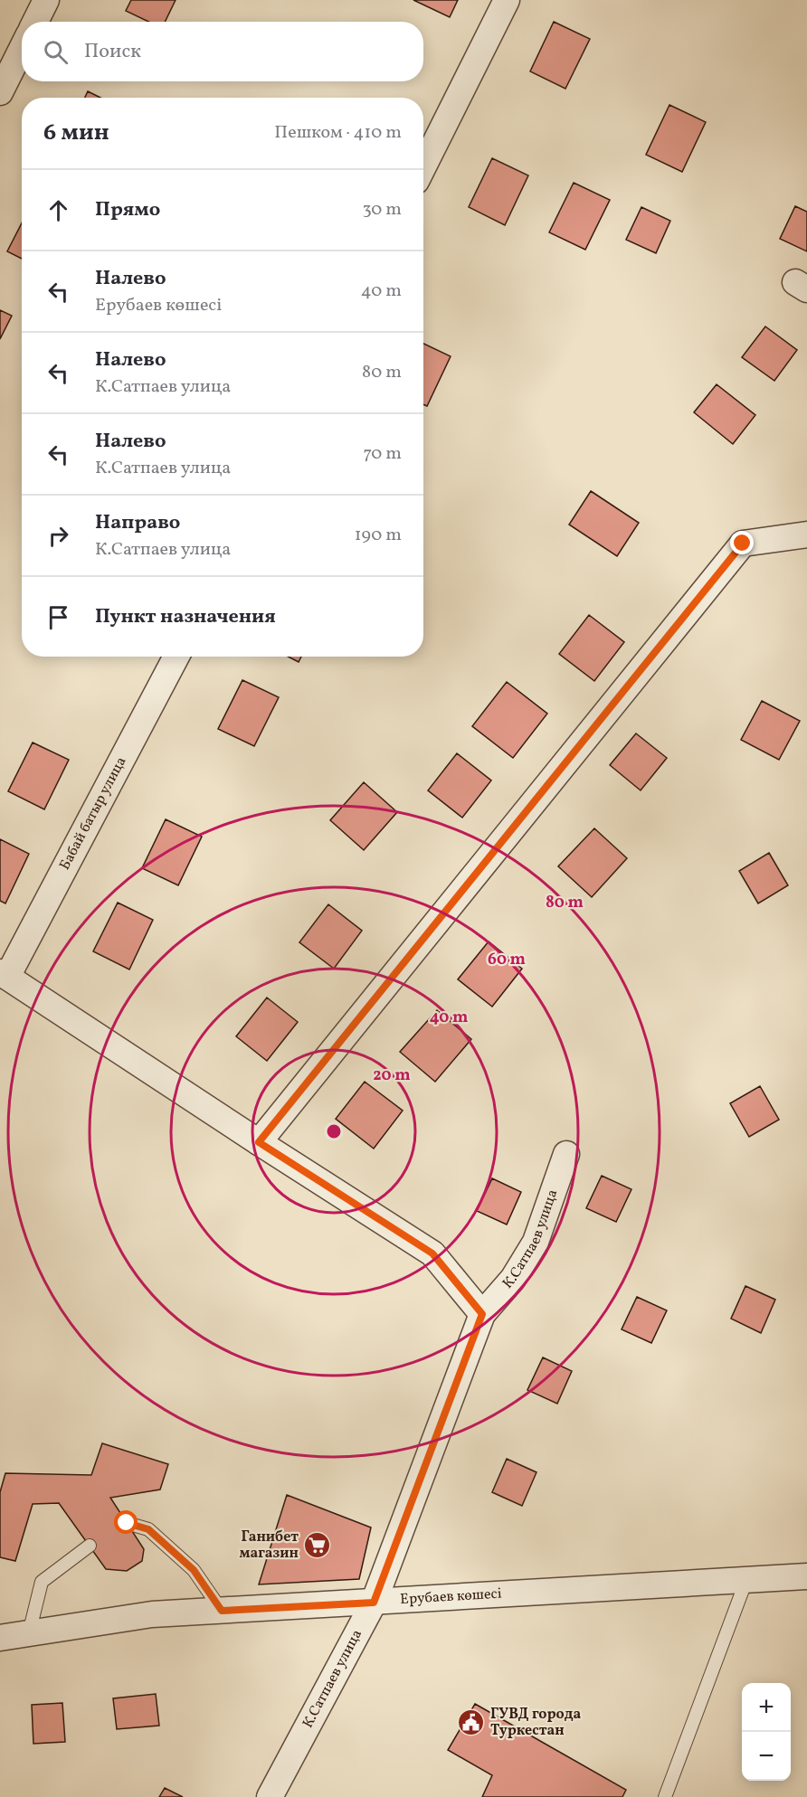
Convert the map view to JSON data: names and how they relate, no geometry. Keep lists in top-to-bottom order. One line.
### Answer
{"streets":{"street":["Бабай батыр улица","К.Сатпаев улица","Ерубаев көшесі"]},"crossings":[["К.Сатпаев улица","Ерубаев көшесі"]],"places":{"supermarket":["Ганибет магазин"],"public building":["ГУВД города Туркестан"]},"page":{"search":"Поиск","heading":["6 мин","Пешком · 410 m"],"list":[["Прямо","30 m"],["Налево","Ерубаев көшесі","40 m"],["Налево","К.Сатпаев улица","80 m"],["Налево","К.Сатпаев улица","70 m"],["Направо","К.Сатпаев улица","190 m"],"Пункт назначения"],"map_buttons":["+","−"]},"rings":["80 m","60 m","40 m","20 m"]}
